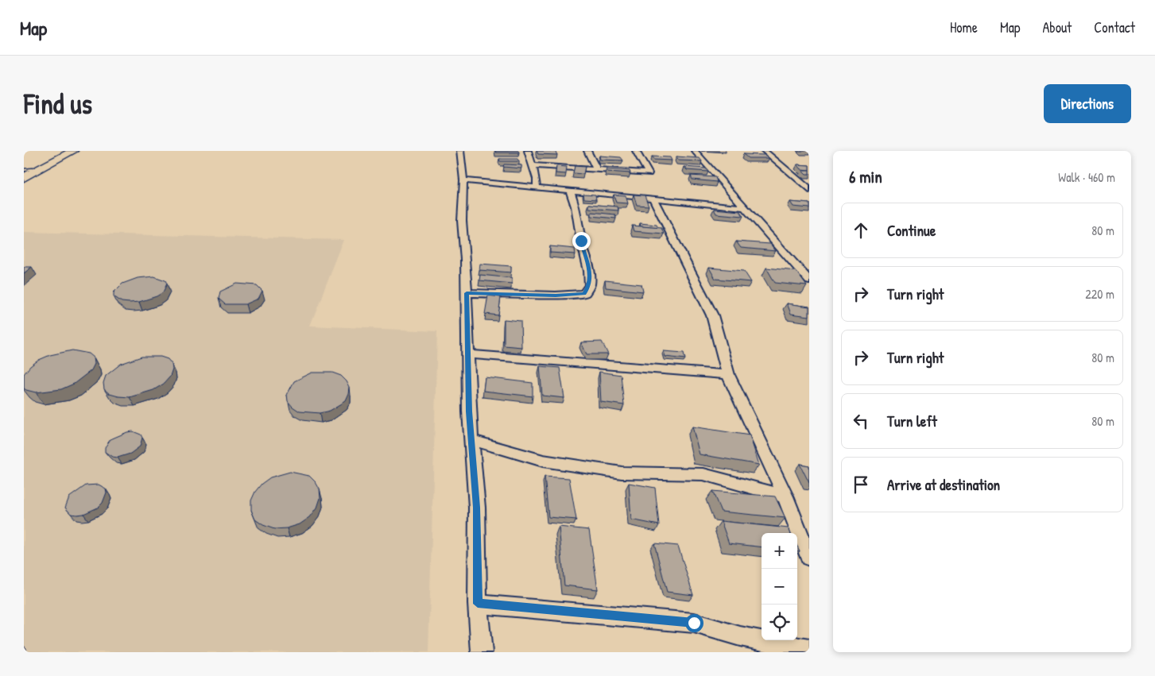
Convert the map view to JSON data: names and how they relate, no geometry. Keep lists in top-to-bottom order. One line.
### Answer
{"page":{"header":"Map","nav":["Home","Map","About","Contact"],"buttons":"Directions","title":"Find us","heading":["6 min","Walk · 460 m"],"list":[["Continue","80 m"],["Turn right","220 m"],["Turn right","80 m"],["Turn left","80 m"],"Arrive at destination"],"map_buttons":["+","−"]}}
